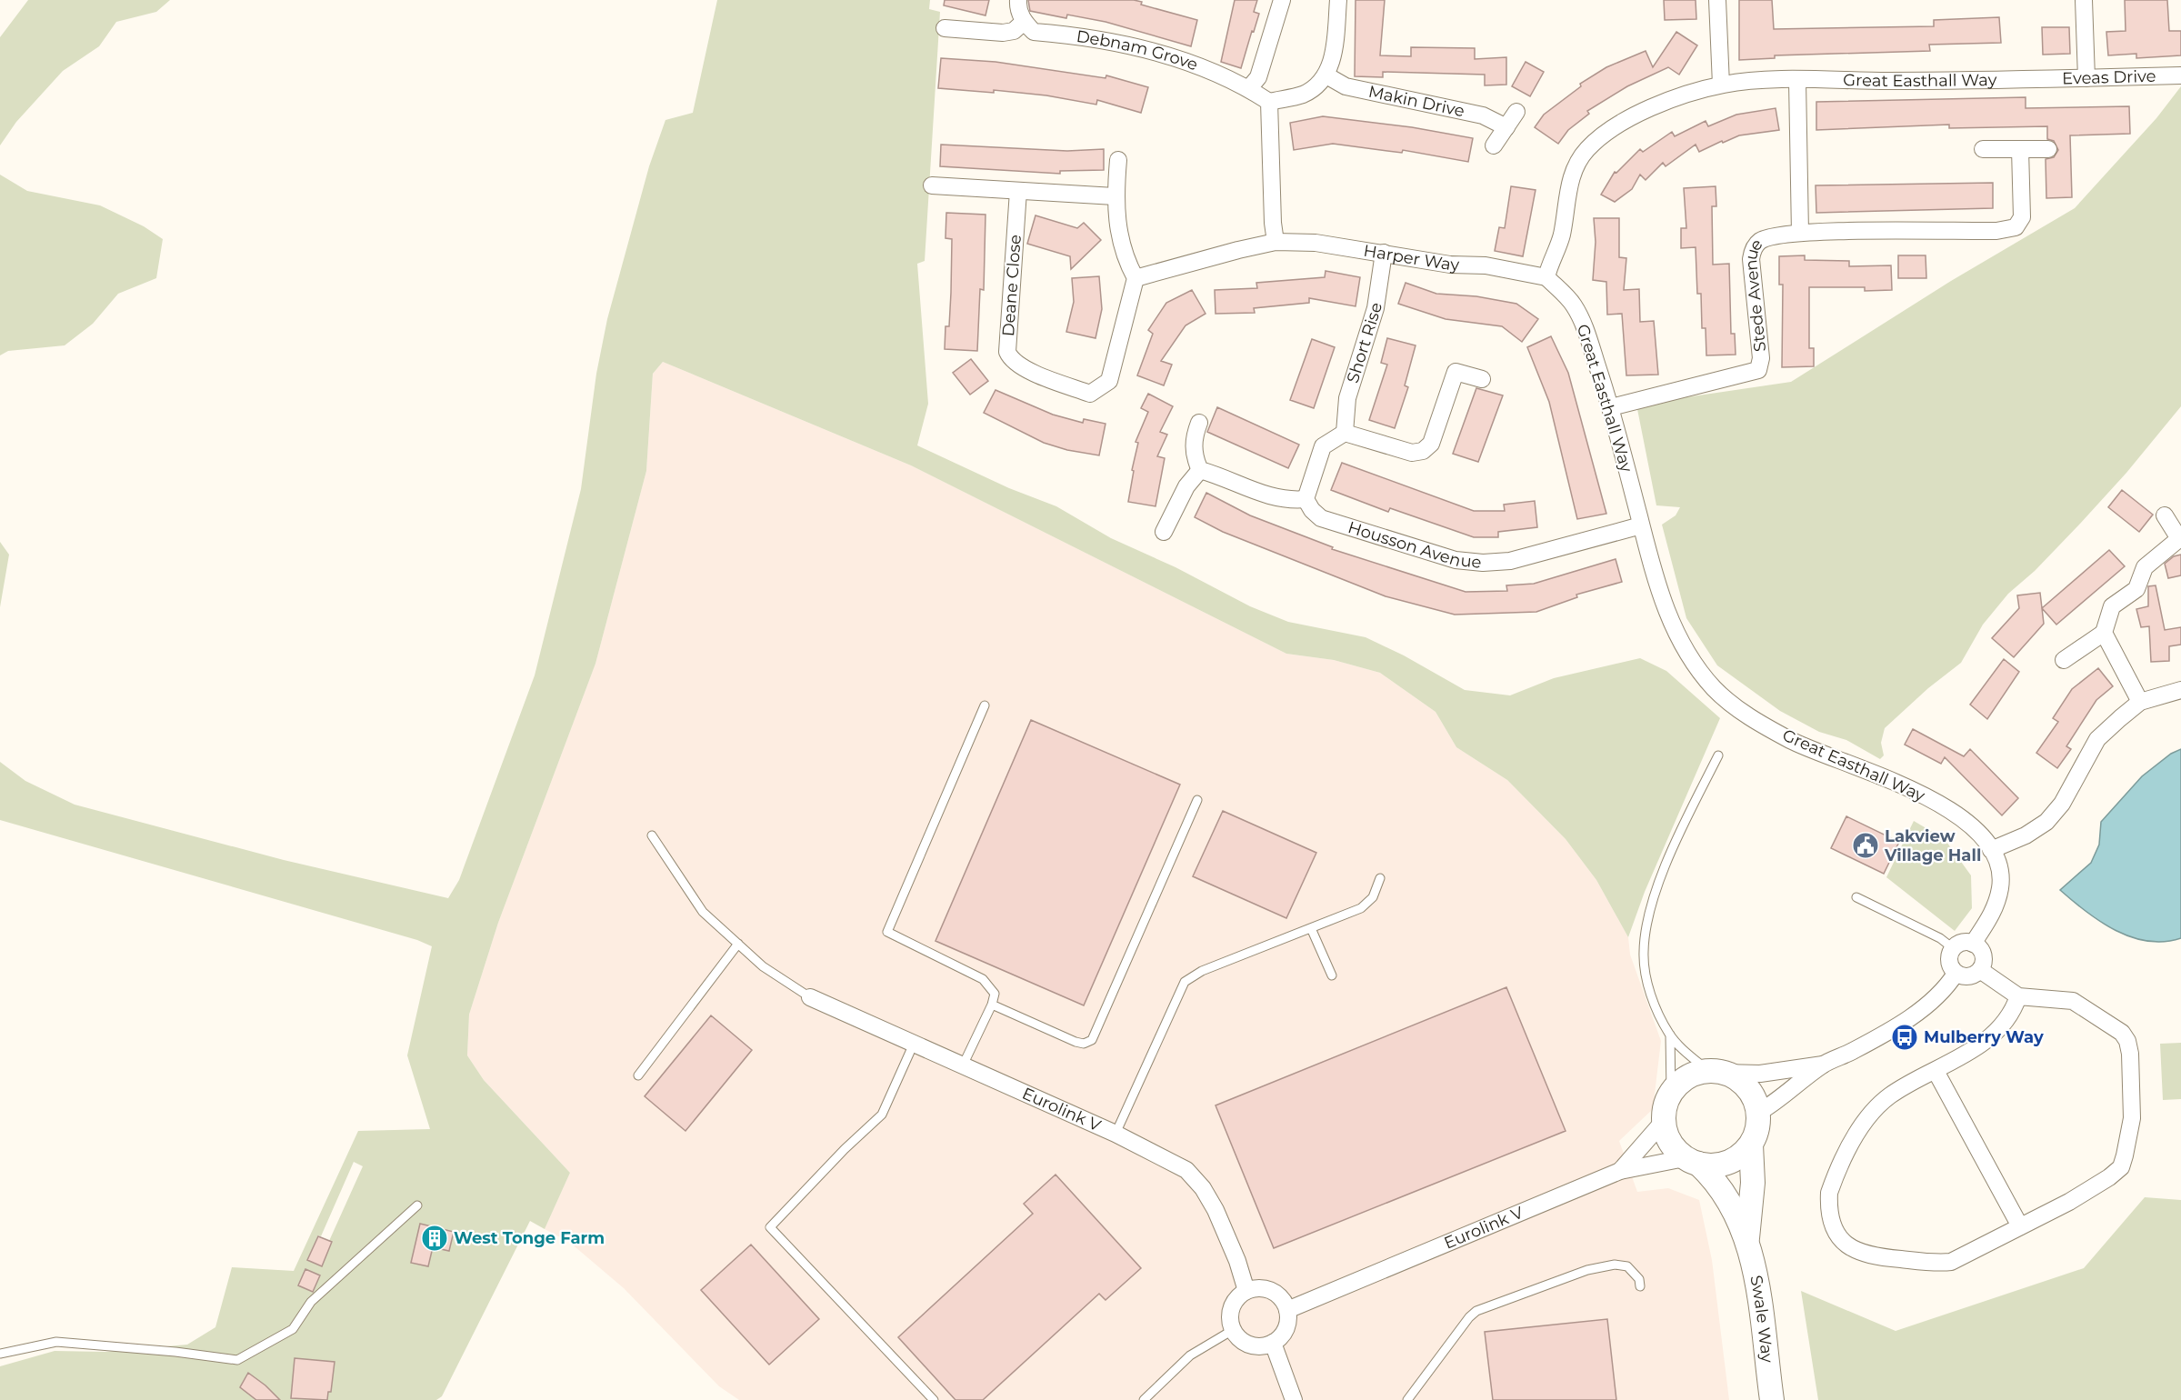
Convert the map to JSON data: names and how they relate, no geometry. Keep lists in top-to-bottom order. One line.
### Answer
{"streets":{"street":["Debnam Grove","Eveas Drive","Great Easthall Way","Makin Drive","Harper Way","Deane Close","Stede Avenue","Short Rise","Housson Avenue","Eurolink V","Swale Way"]},"crossings":[["Eveas Drive","Great Easthall Way"],["Great Easthall Way","Harper Way"],["Great Easthall Way","Stede Avenue"],["Great Easthall Way","Housson Avenue"],["Harper Way","Short Rise"],["Eurolink V","Swale Way"]],"places":{"public building":["Lakview Village Hall"],"bus stop":["Mulberry Way"],"building":["West Tonge Farm"]}}
